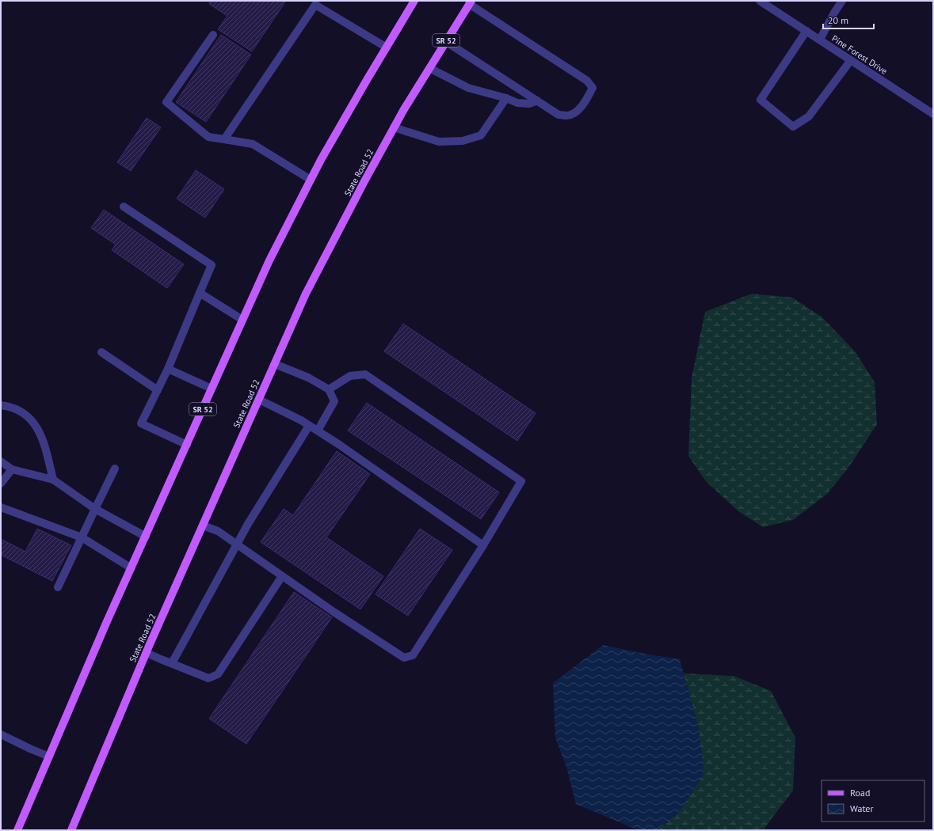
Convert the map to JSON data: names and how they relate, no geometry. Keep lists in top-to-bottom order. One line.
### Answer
{"streets":{"main road":["SR 52","State Road 52"],"street":["Pine Forest Drive"]},"legend":["Road","Water"],"scale_bar":"20 m"}
